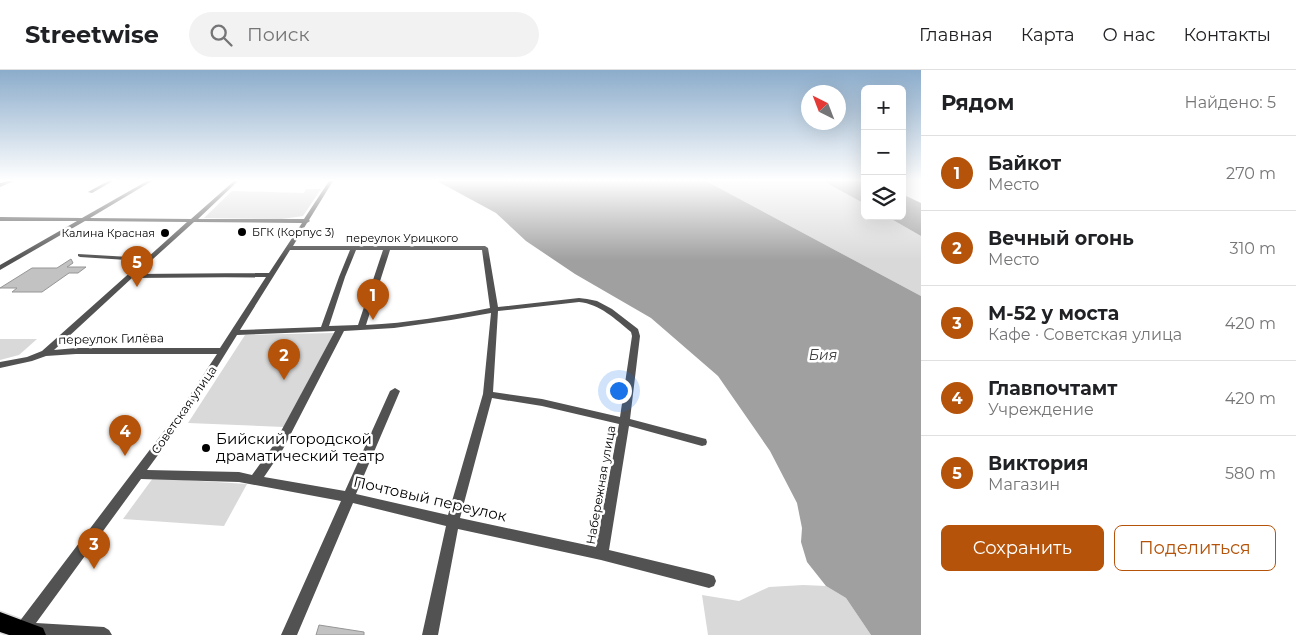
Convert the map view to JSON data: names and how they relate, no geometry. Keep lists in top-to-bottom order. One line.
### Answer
{"streets":{"street":["переулок Урицкого","переулок Гилёва","Советская улица","Набережная улица","Почтовый переулок"]},"crossings":[["переулок Урицкого","Советская улица"],["переулок Урицкого","Набережная улица"],["переулок Гилёва","Советская улица"],["Советская улица","Почтовый переулок"],["Набережная улица","Почтовый переулок"]],"water":["Бия"],"places":["БГК (Корпус 3)","Калина Красная","Бийский городской драматический театр"],"north":"top left","page":{"header":"Streetwise","search":"Поиск","nav":["Главная","Карта","О нас","Контакты"],"heading":["Рядом","Найдено: 5"],"map_buttons":["+","−"],"list":[{"mark":"1","name":"Байкот","note":"Место","value":"270 m"},{"mark":"2","name":"Вечный огонь","note":"Место","value":"310 m"},{"mark":"3","name":"М-52 у моста","note":"Кафе · Советская улица","value":"420 m"},{"mark":"4","name":"Главпочтамт","note":"Учреждение","value":"420 m"},{"mark":"5","name":"Виктория","note":"Магазин","value":"580 m"}],"pins":["5","1","2","4","3"],"buttons":["Сохранить","Поделиться"]}}
